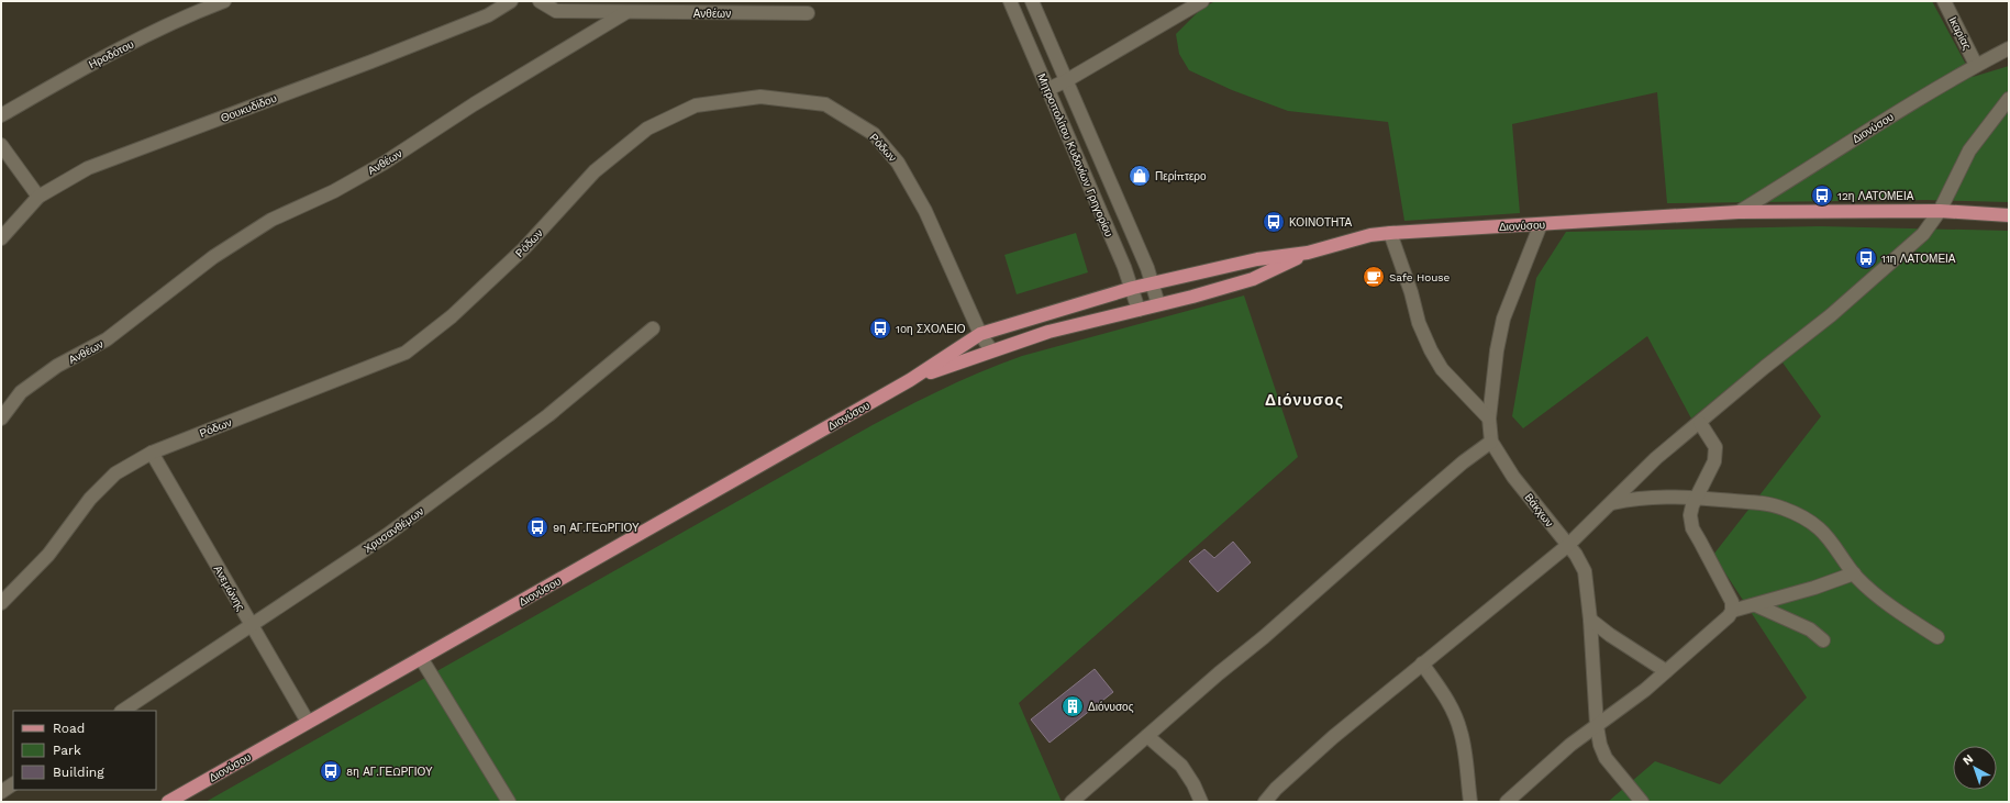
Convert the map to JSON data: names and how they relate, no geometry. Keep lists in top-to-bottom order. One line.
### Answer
{"streets":{"main road":["Διονύσου"],"street":["Ανθέων","Ικαρίας","Ηροδότου","Θουκυδίδου","Ρόδων","Μητροπολίτου Κυδονίων Γρηγορίου","Βάκχων","Χρυσανθέμων","Ανεμώνης"]},"crossings":[["Ικαρίας","Διονύσου"],["Διονύσου","Ρόδων"],["Διονύσου","Μητροπολίτου Κυδονίων Γρηγορίου"],["Διονύσου","Βάκχων"],["Διονύσου","Ανεμώνης"],["Ρόδων","Ανεμώνης"],["Χρυσανθέμων","Ανεμώνης"]],"districts":["Διόνυσος"],"places":{"shop":["Περίπτερο"],"bus stop":["12η ΛΑΤΟΜΕΙΑ","ΚΟΙΝΟΤΗΤΑ","11η ΛΑΤΟΜΕΙΑ","10η ΣΧΟΛΕΙΟ","9η ΑΓ.ΓΕΩΡΓΙΟΥ","8η ΑΓ.ΓΕΩΡΓΙΟΥ"],"cafe":["Safe House"],"building":["Διόνυσος"]},"legend":["Road","Park","Building"],"north":"top left"}
